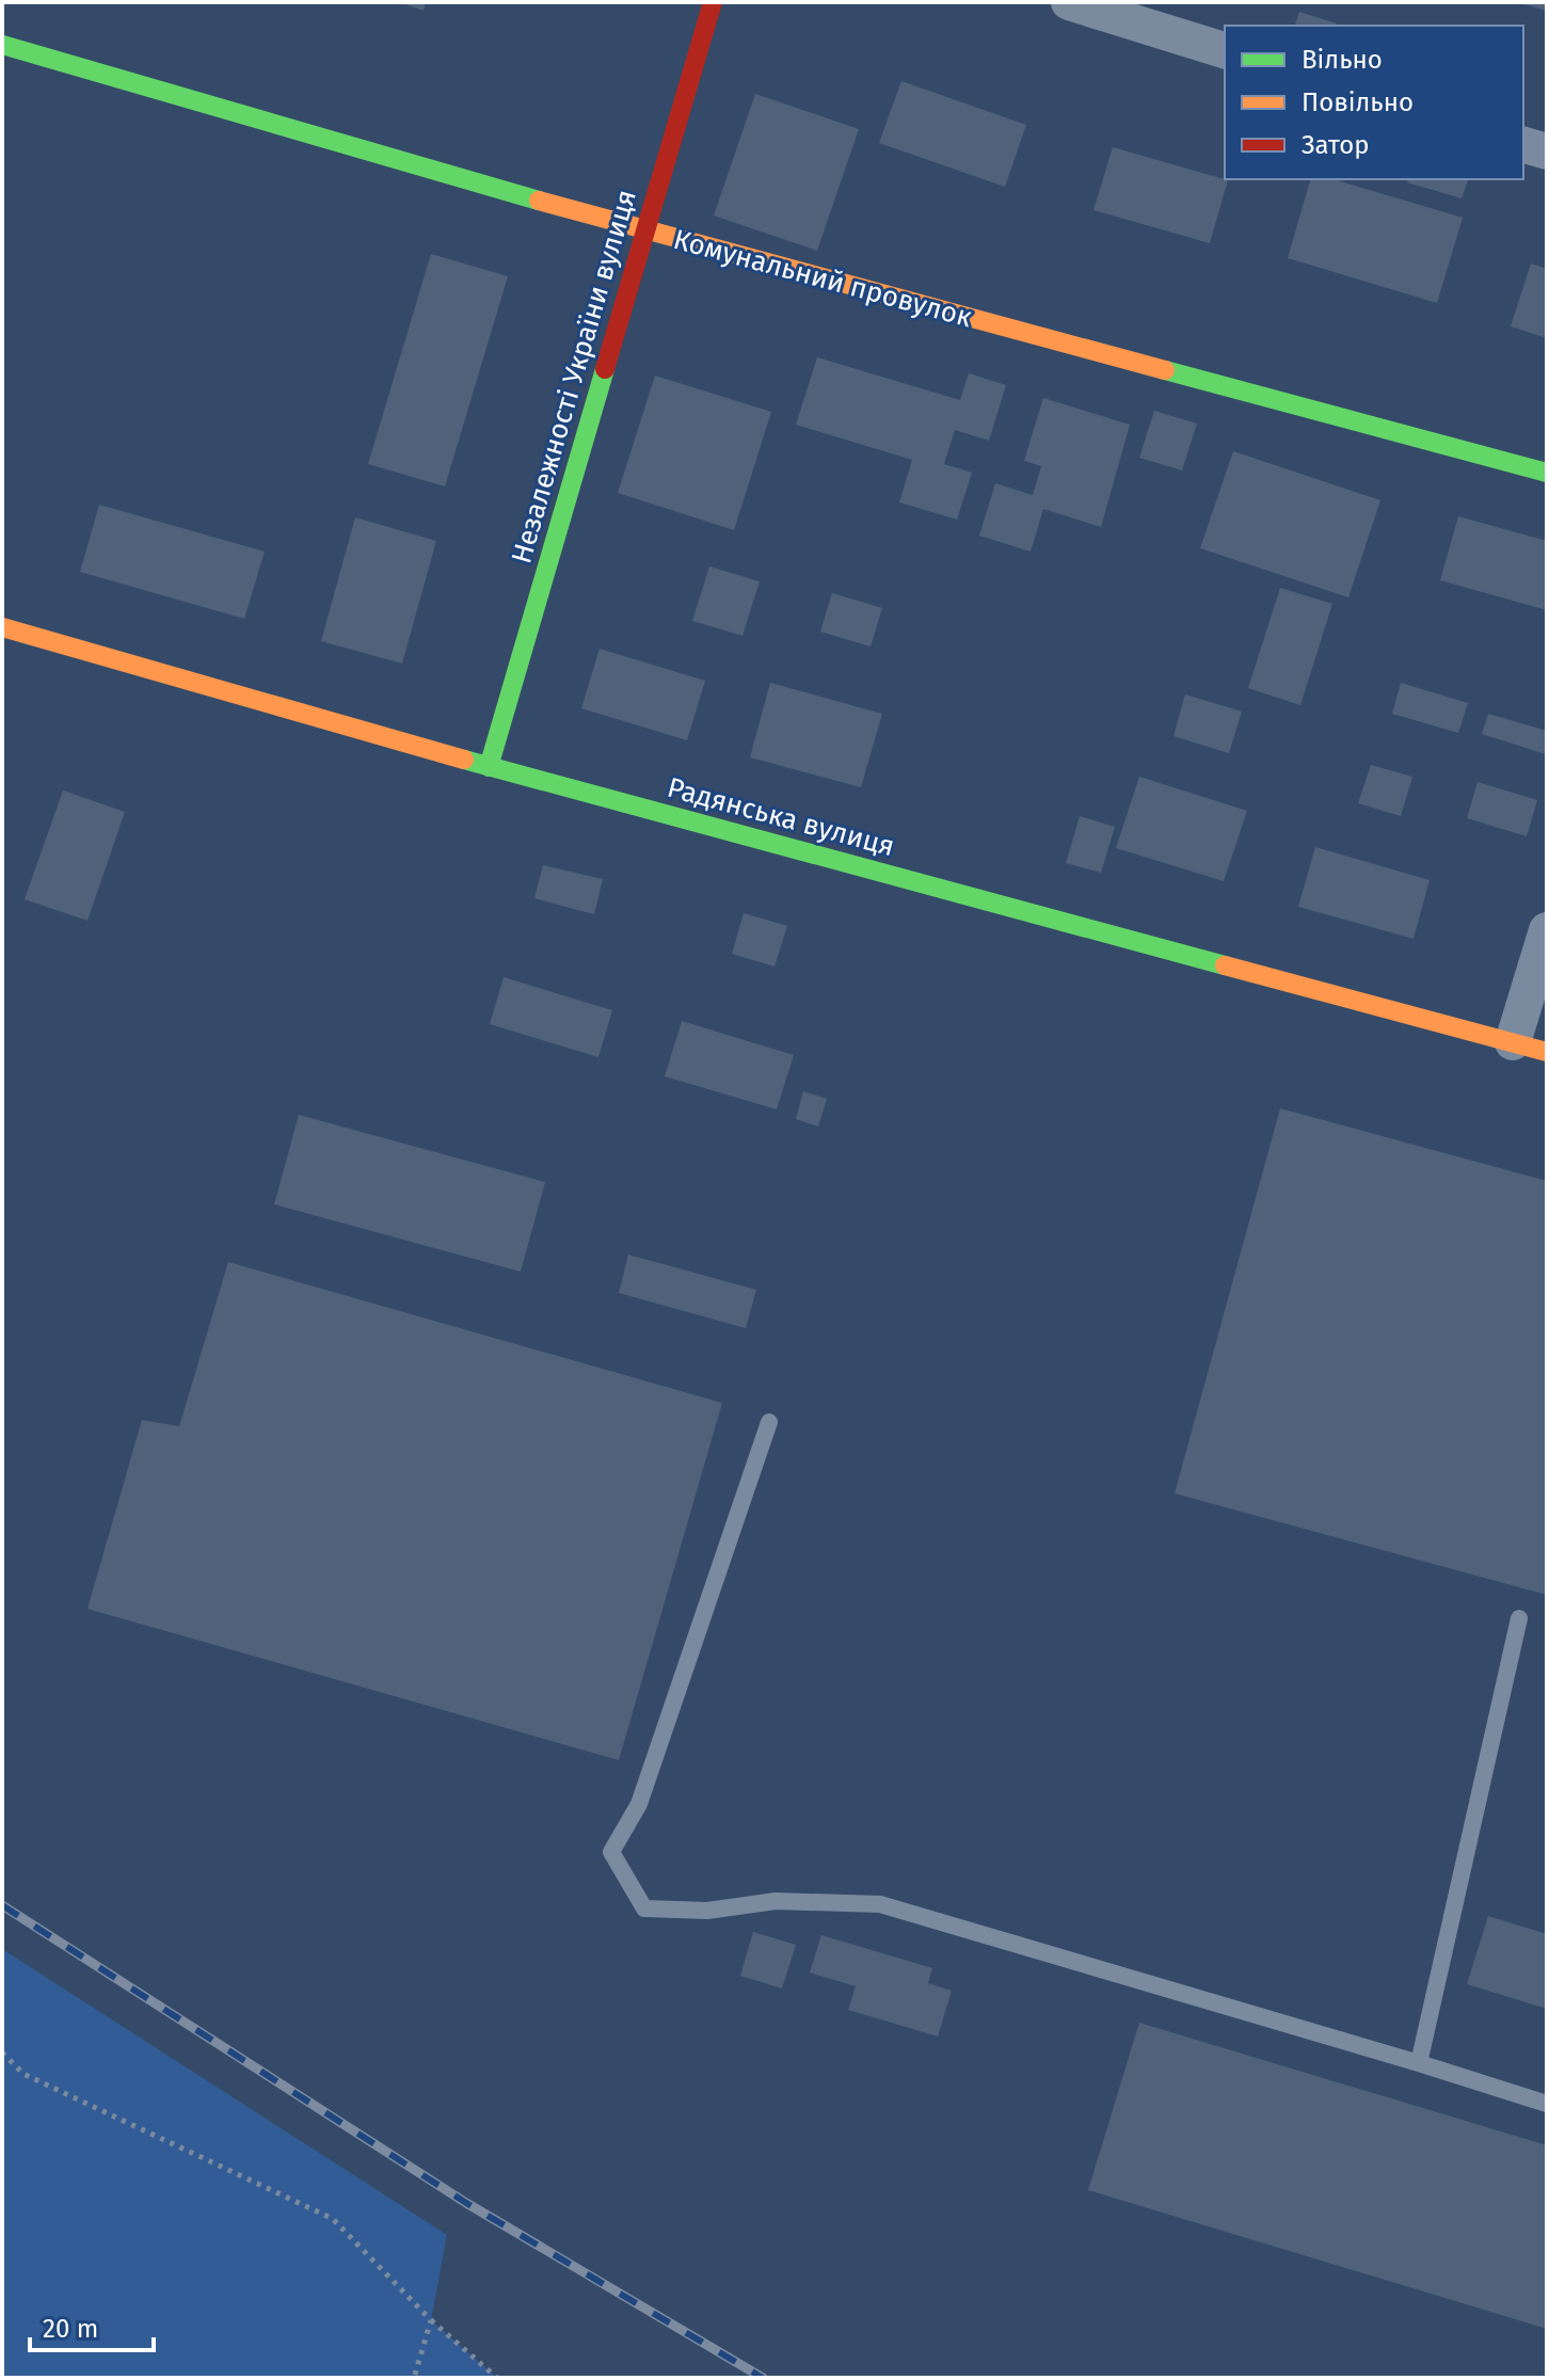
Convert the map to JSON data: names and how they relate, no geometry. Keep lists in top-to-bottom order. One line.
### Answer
{"streets":{"street":["Комунальний провулок","Незалежності України вулиця","Радянська вулиця"]},"crossings":[["Комунальний провулок","Незалежності України вулиця"],["Незалежності України вулиця","Радянська вулиця"]],"legend":["Вільно","Повільно","Затор"],"scale_bar":"20 m"}
